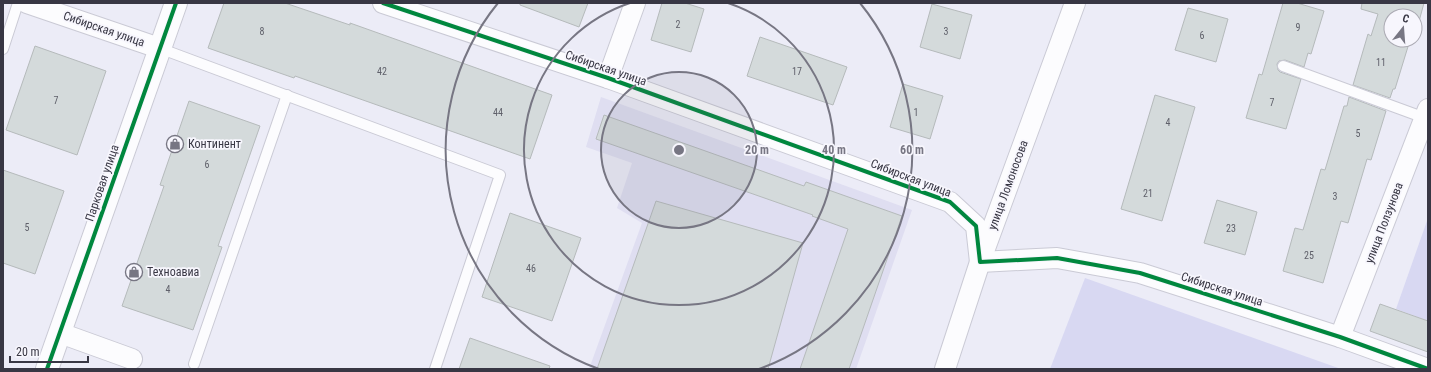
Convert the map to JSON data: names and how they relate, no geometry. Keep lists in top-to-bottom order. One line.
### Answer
{"streets":{"street":["Сибирская улица","Парковая улица","улица Ломоносова","улица Ползунова"]},"crossings":[["Сибирская улица","Парковая улица"],["Сибирская улица","улица Ломоносова"],["Сибирская улица","улица Ползунова"]],"places":{"shop":["Континент","Техноавиа"]},"house_numbers":["2","9","8","3","6","11","42","17","7","7","44","1","4","5","6","21","3","5","23","25","46","4"],"scale_bar":"20 m","north":"top","rings":["20 m","40 m","60 m"]}
